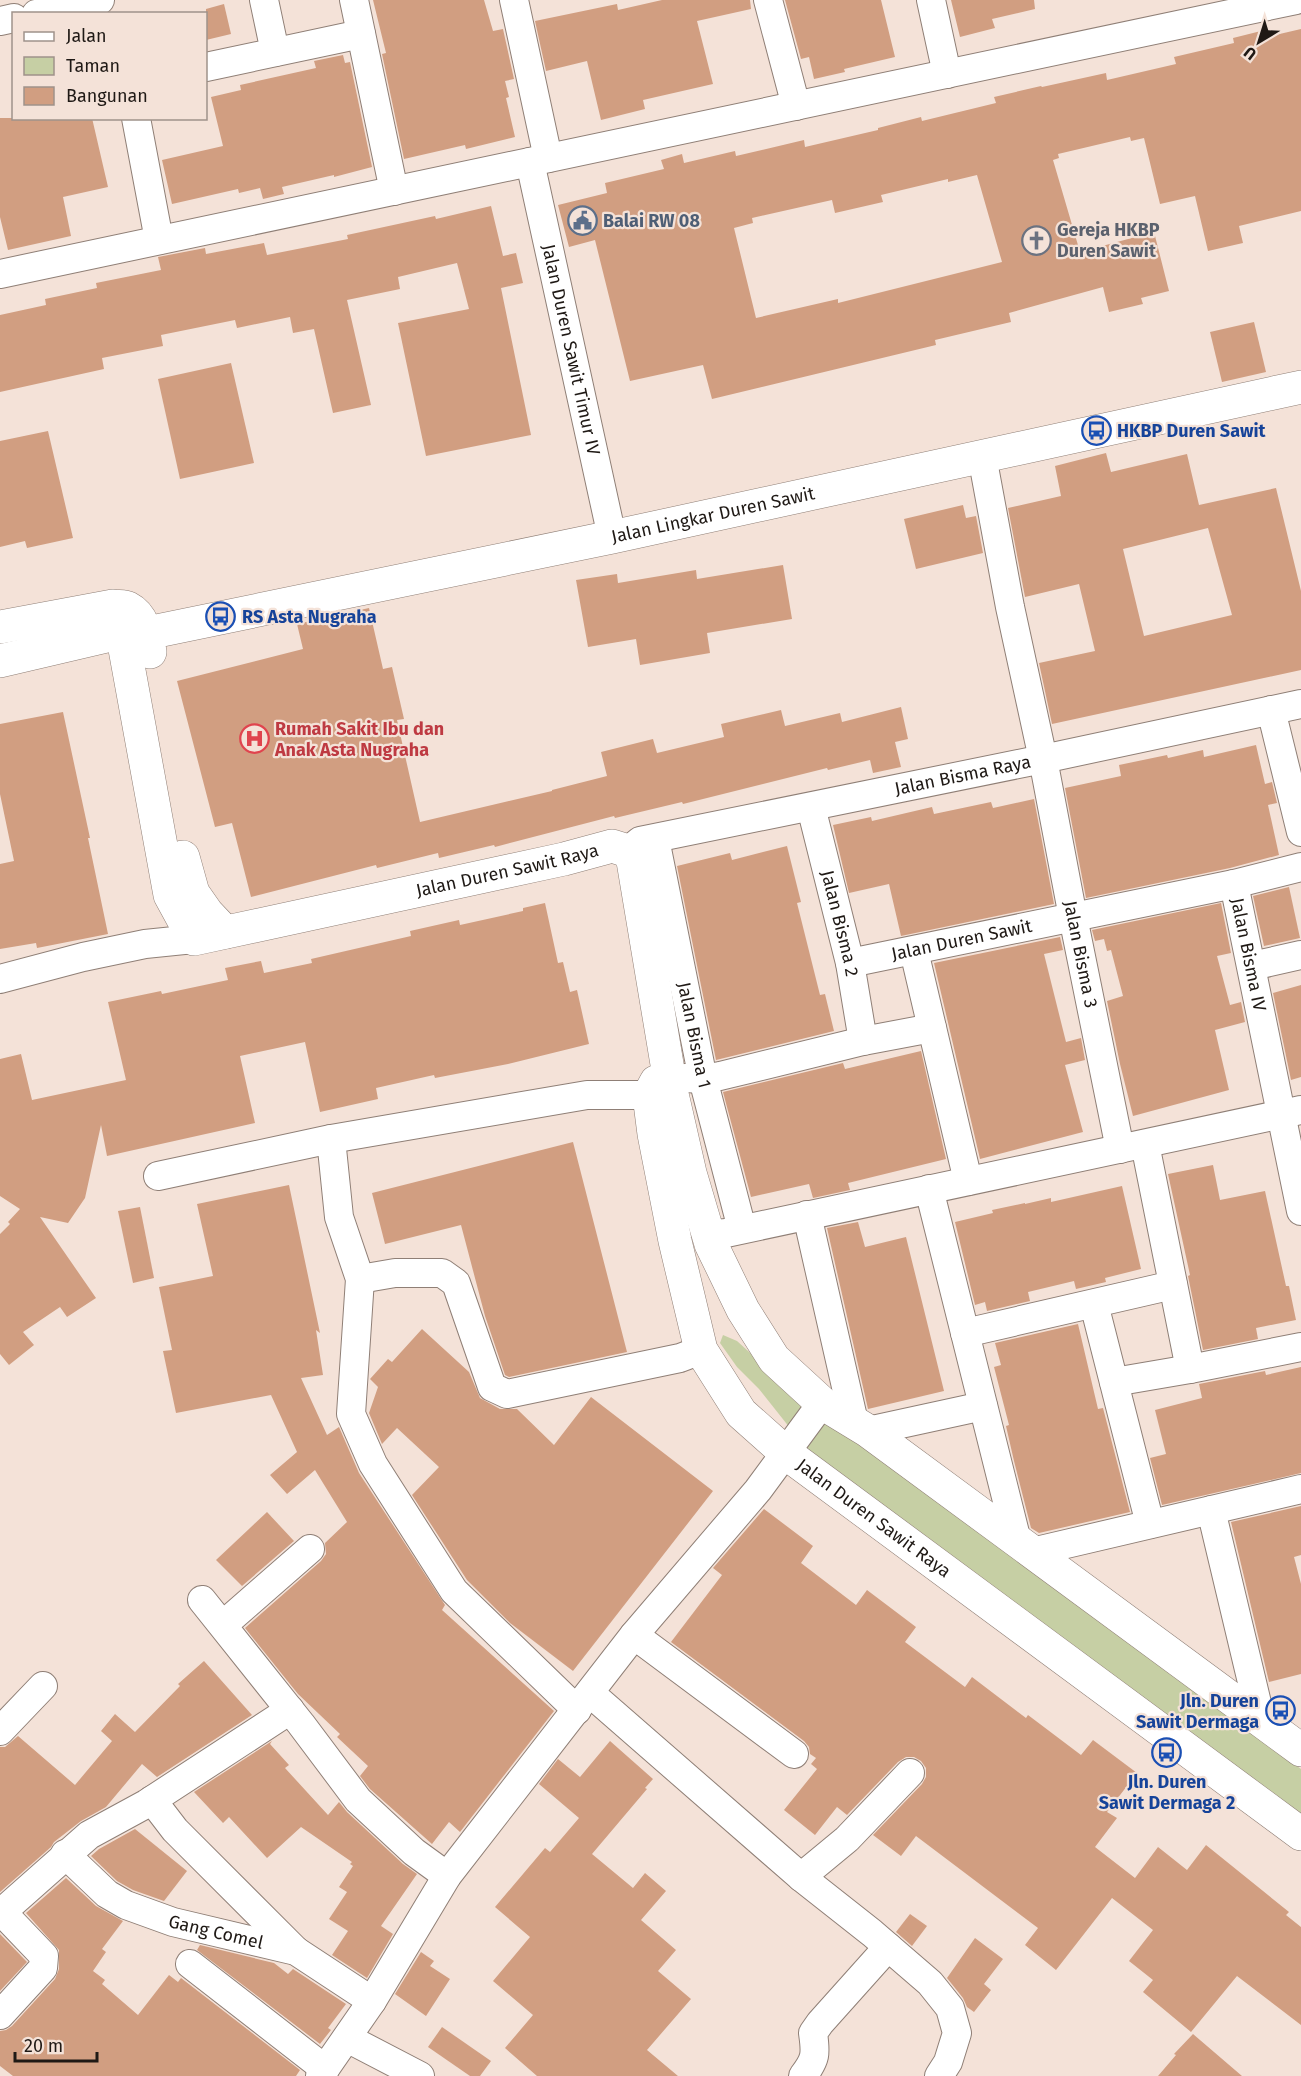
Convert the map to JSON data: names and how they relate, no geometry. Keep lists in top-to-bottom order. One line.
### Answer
{"streets":{"street":["Jalan Duren Sawit Timur IV","Jalan Lingkar Duren Sawit","Jalan Bisma Raya","Jalan Duren Sawit Raya","Jalan Bisma 2","Jalan Duren Sawit","Jalan Bisma 3","Jalan Bisma IV","Jalan Bisma 1","Gang Comel"]},"crossings":[["Jalan Duren Sawit Timur IV","Jalan Lingkar Duren Sawit"],["Jalan Lingkar Duren Sawit","Jalan Bisma 3"],["Jalan Bisma Raya","Jalan Duren Sawit Raya"],["Jalan Bisma Raya","Jalan Bisma 2"],["Jalan Bisma Raya","Jalan Bisma 3"],["Jalan Bisma Raya","Jalan Bisma 1"],["Jalan Duren Sawit Raya","Jalan Bisma 1"],["Jalan Bisma 2","Jalan Duren Sawit"],["Jalan Duren Sawit","Jalan Bisma 3"],["Jalan Duren Sawit","Jalan Bisma IV"],["Jalan Bisma 3","Jalan Bisma IV"]],"places":{"public building":["Balai RW 08"],"church":["Gereja HKBP Duren Sawit"],"bus stop":["HKBP Duren Sawit","RS Asta Nugraha","Jln. Duren Sawit Dermaga","Jln. Duren Sawit Dermaga 2"],"hospital":["Rumah Sakit Ibu dan Anak Asta Nugraha"]},"legend":["Jalan","Taman","Bangunan"],"scale_bar":"20 m","north":"bottom left"}
